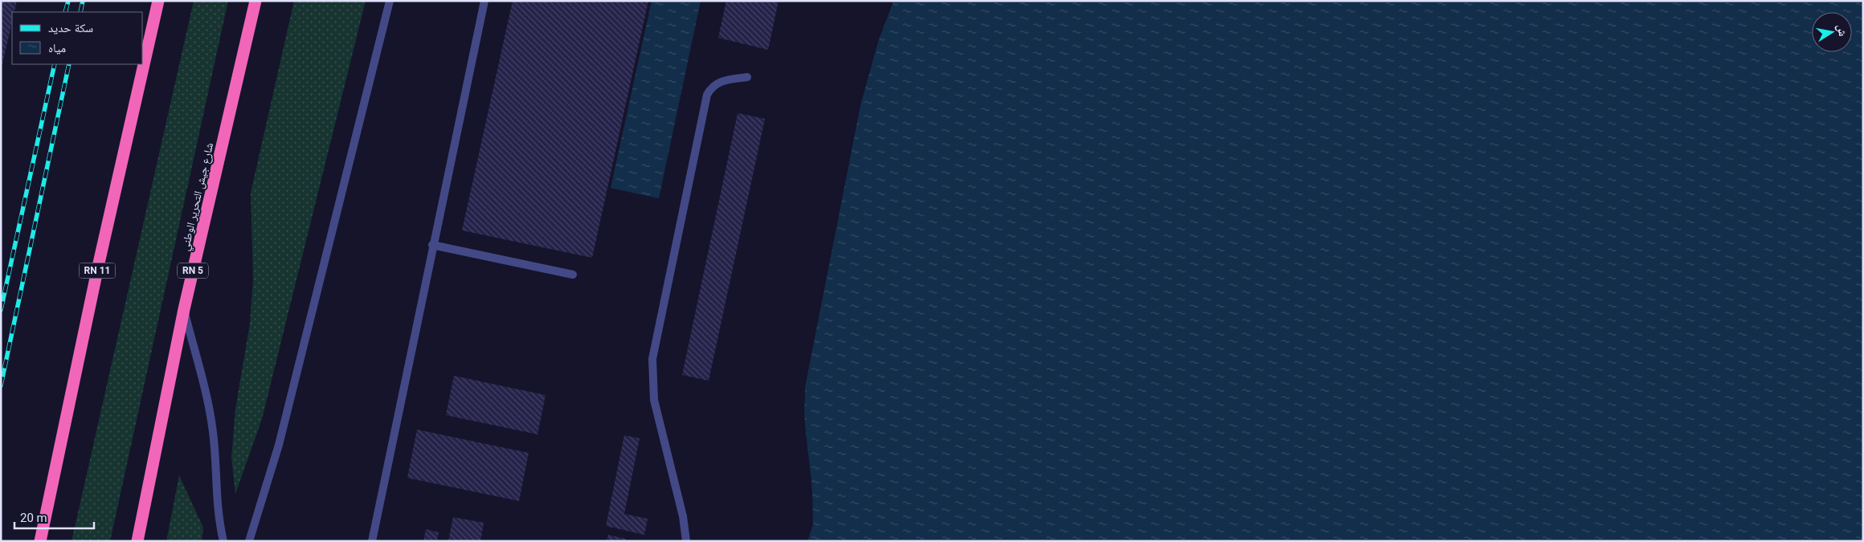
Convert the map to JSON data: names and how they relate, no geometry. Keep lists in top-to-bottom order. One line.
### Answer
{"streets":{"highway":["شارع جيش التحرير الوطني","RN 11","RN 5"]},"legend":["سكة حديد","مياه"],"scale_bar":"20 m","north":"right"}
